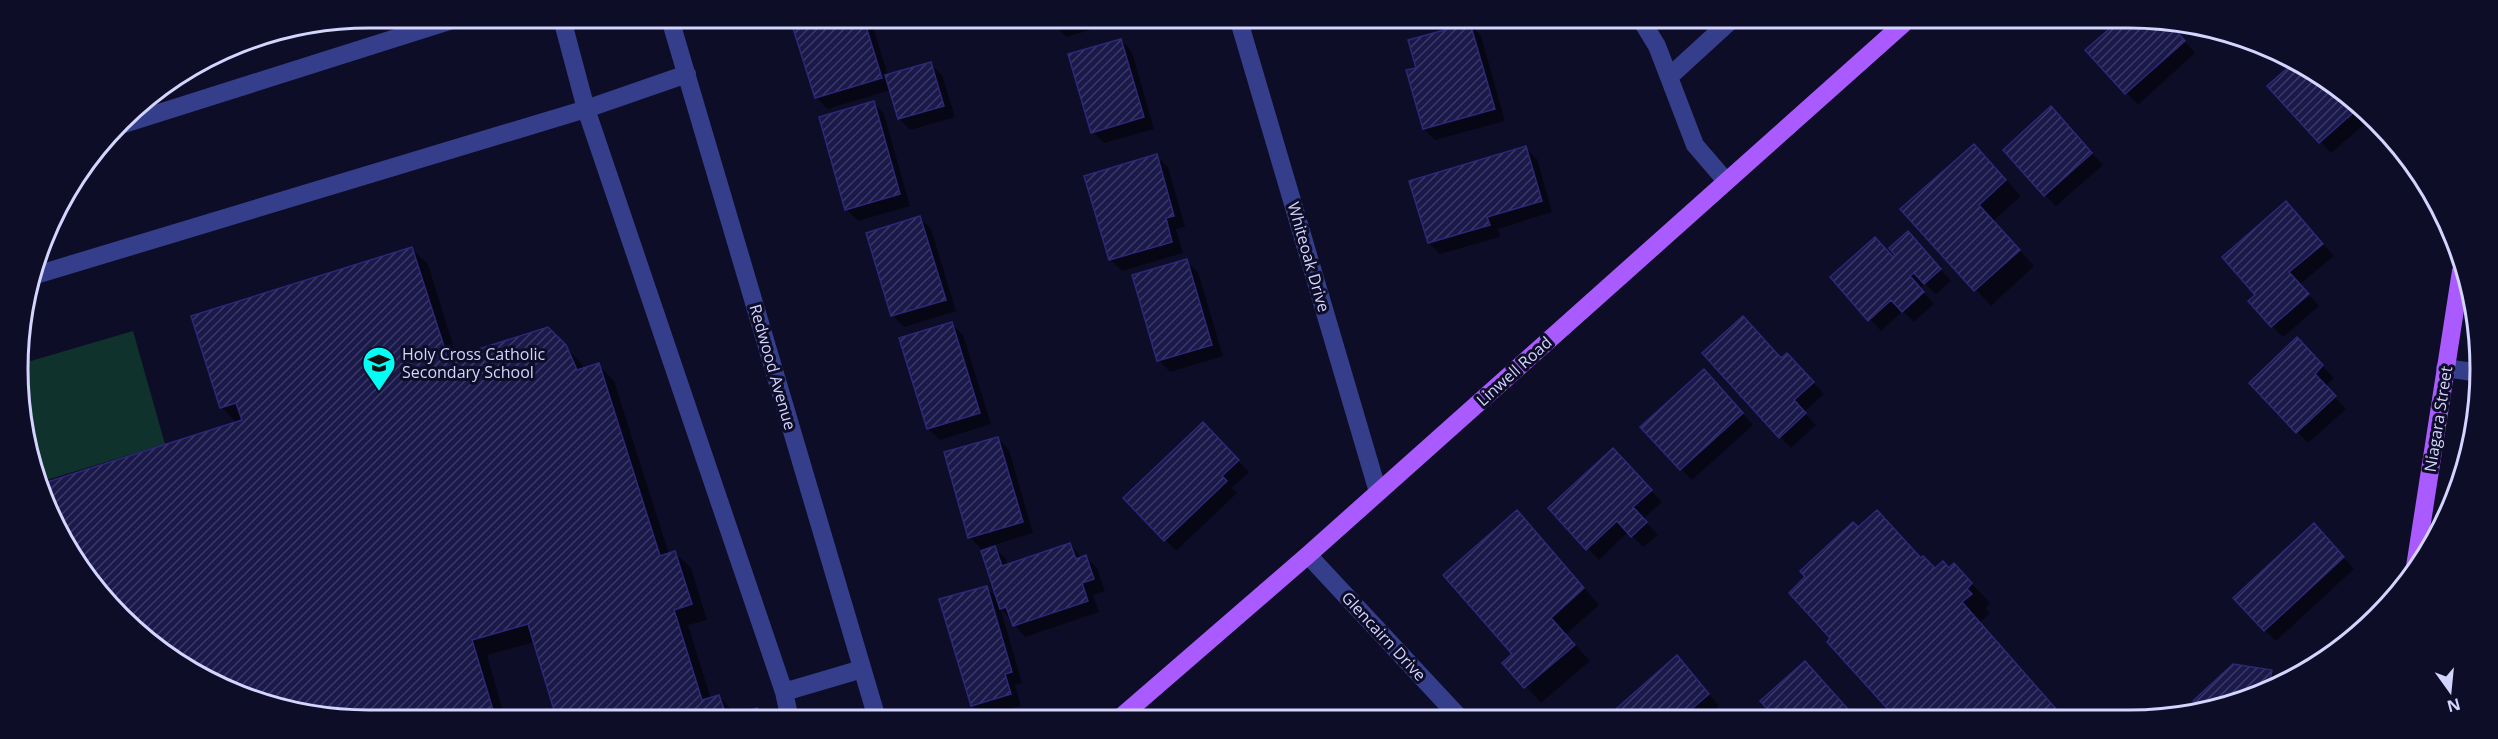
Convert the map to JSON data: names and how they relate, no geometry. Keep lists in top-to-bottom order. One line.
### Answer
{"streets":{"main road":["Linwell Road","Niagara Street"],"street":["Whiteoak Drive","Redwood Avenue","Glencairn Drive"]},"crossings":[["Whiteoak Drive","Linwell Road"],["Linwell Road","Glencairn Drive"]],"places":{"school or university":["Holy Cross Catholic Secondary School"]},"north":"bottom"}
